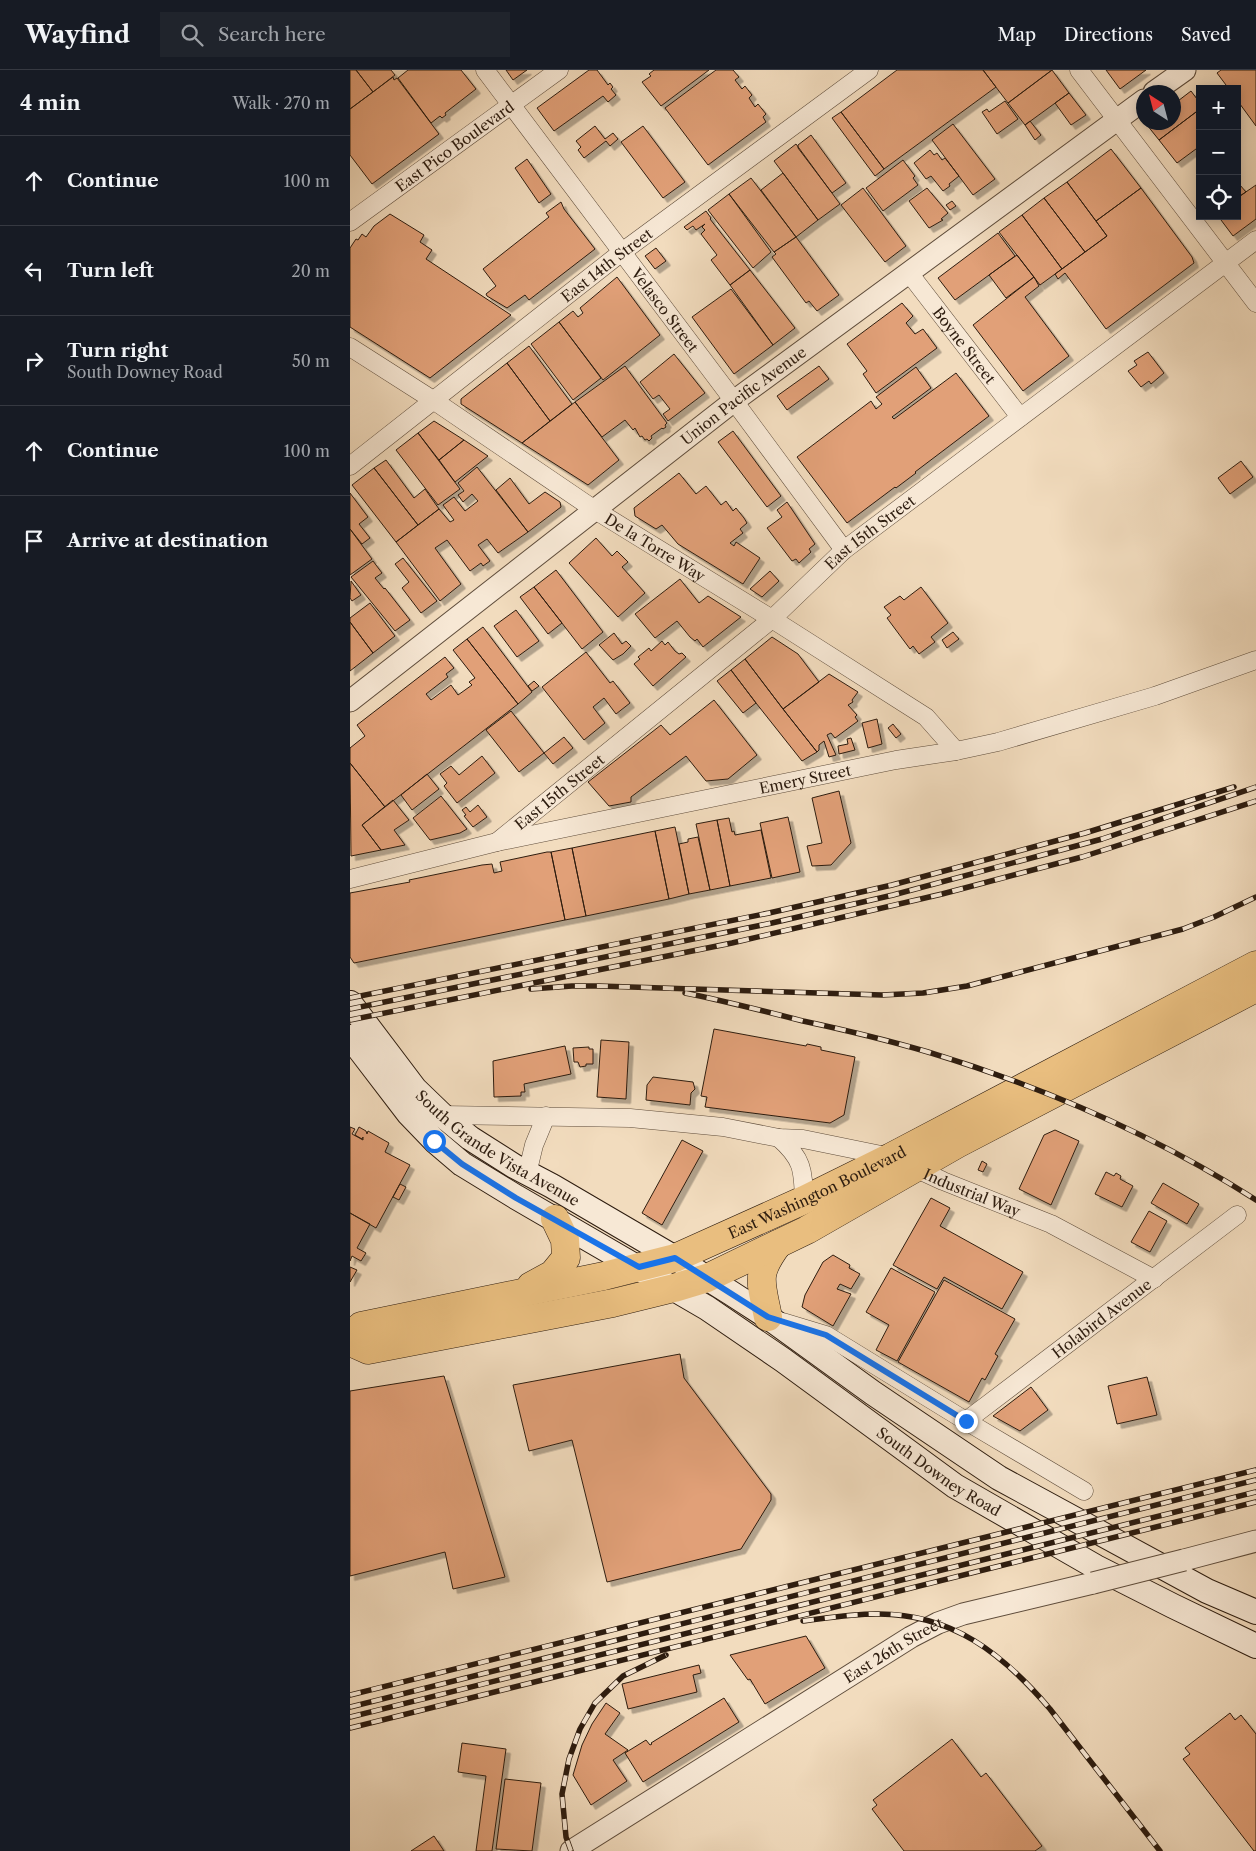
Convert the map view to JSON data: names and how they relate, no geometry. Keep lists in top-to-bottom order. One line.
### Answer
{"streets":{"main road":["South Grande Vista Avenue","East Washington Boulevard","South Downey Road"],"street":["East Pico Boulevard","East 14th Street","Velasco Street","Boyne Street","Union Pacific Avenue","East 15th Street","De la Torre Way","Emery Street","Industrial Way","Holabird Avenue","East 26th Street"]},"crossings":[["East Pico Boulevard","Velasco Street"],["East 14th Street","Velasco Street"],["East 14th Street","De la Torre Way"],["Velasco Street","Union Pacific Avenue"],["Velasco Street","East 15th Street"],["Boyne Street","Union Pacific Avenue"],["Boyne Street","East 15th Street"],["Union Pacific Avenue","De la Torre Way"],["East 15th Street","De la Torre Way"],["East 15th Street","Emery Street"],["De la Torre Way","Emery Street"],["South Grande Vista Avenue","East Washington Boulevard"],["South Grande Vista Avenue","Industrial Way"],["South Grande Vista Avenue","South Downey Road"],["East Washington Boulevard","Industrial Way"],["East Washington Boulevard","South Downey Road"],["Industrial Way","Holabird Avenue"]],"north":"top left","page":{"header":"Wayfind","search":"Search here","nav":["Map","Directions","Saved"],"heading":["4 min","Walk · 270 m"],"map_buttons":["+","−"],"list":[["Continue","100 m"],["Turn left","20 m"],["Turn right","South Downey Road","50 m"],["Continue","100 m"],"Arrive at destination"]}}
